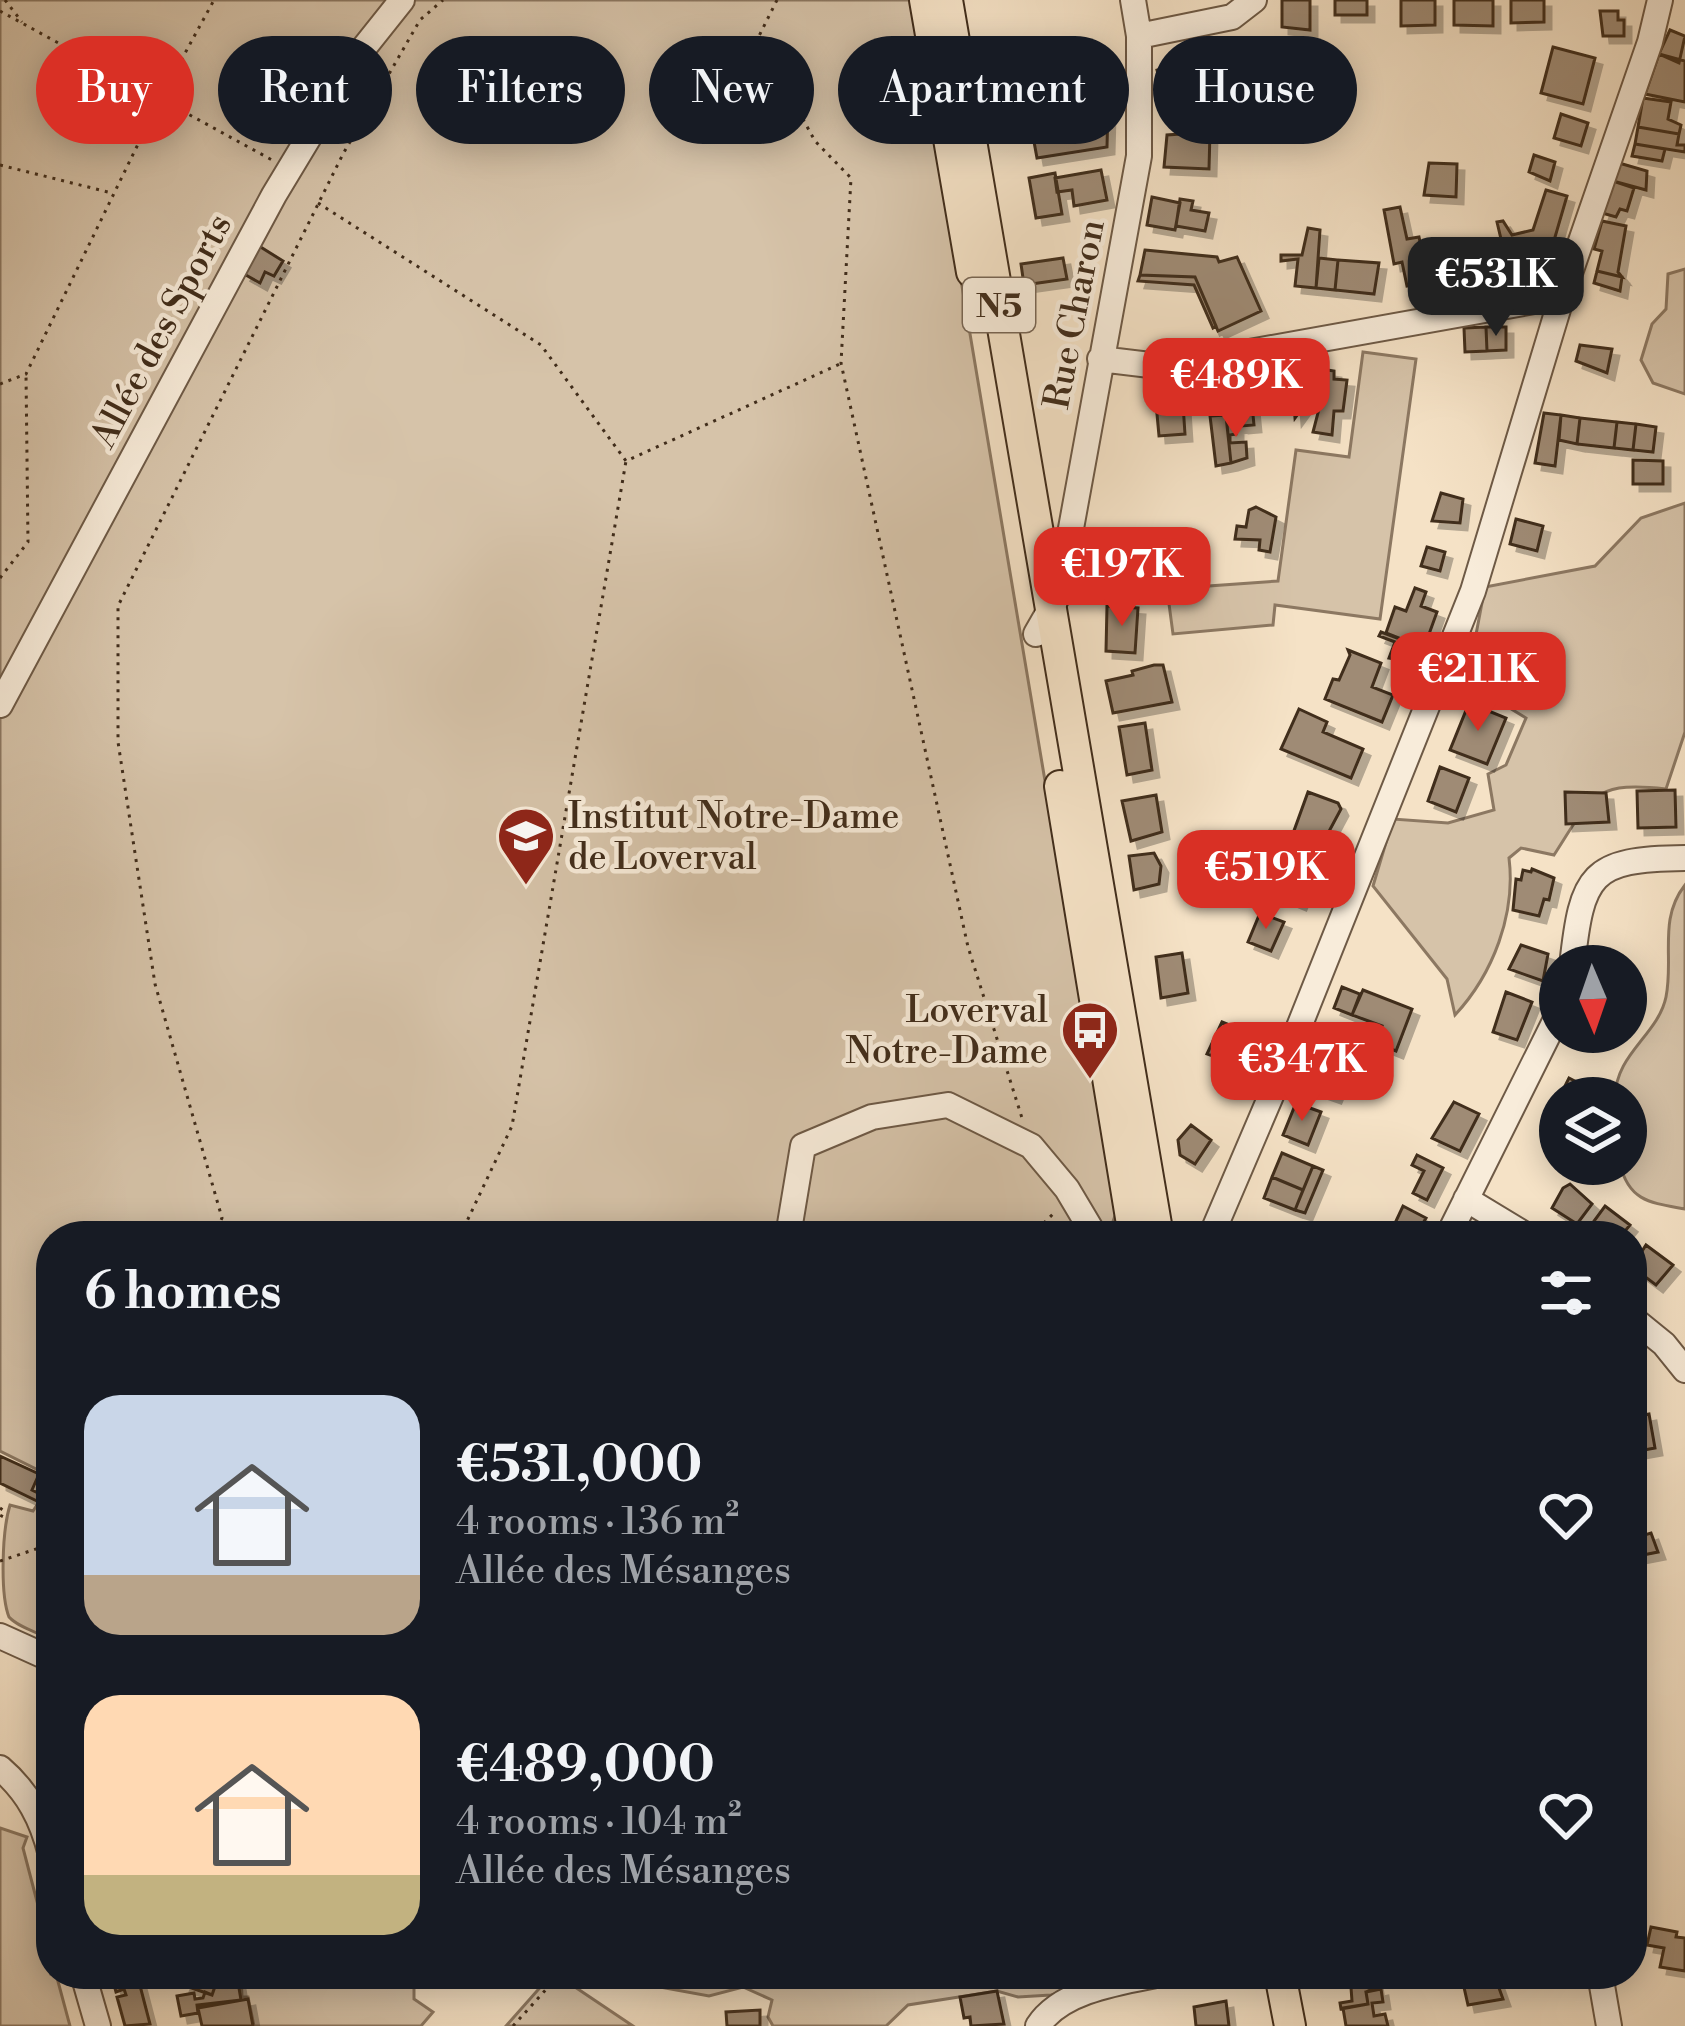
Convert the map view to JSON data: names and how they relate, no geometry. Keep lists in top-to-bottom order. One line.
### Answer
{"streets":{"main road":["N5"],"street":["Rue Charon","Allée des Sports"]},"crossings":[["N5","Rue Charon"]],"places":{"school or university":["Institut Notre-Dame de Loverval"],"bus stop":["Loverval Notre-Dame"]},"north":"bottom","page":{"chip":["Buy","Rent","Filters","New","Apartment","House"],"price":["€531K","€489K","€197K","€211K","€519K","€347K"],"heading":"6 homes","list":[{"name":"€531,000","note":"4 rooms · 136 m² · Allée des Mésanges"},{"name":"€489,000","note":"4 rooms · 104 m² · Allée des Mésanges"}]}}
